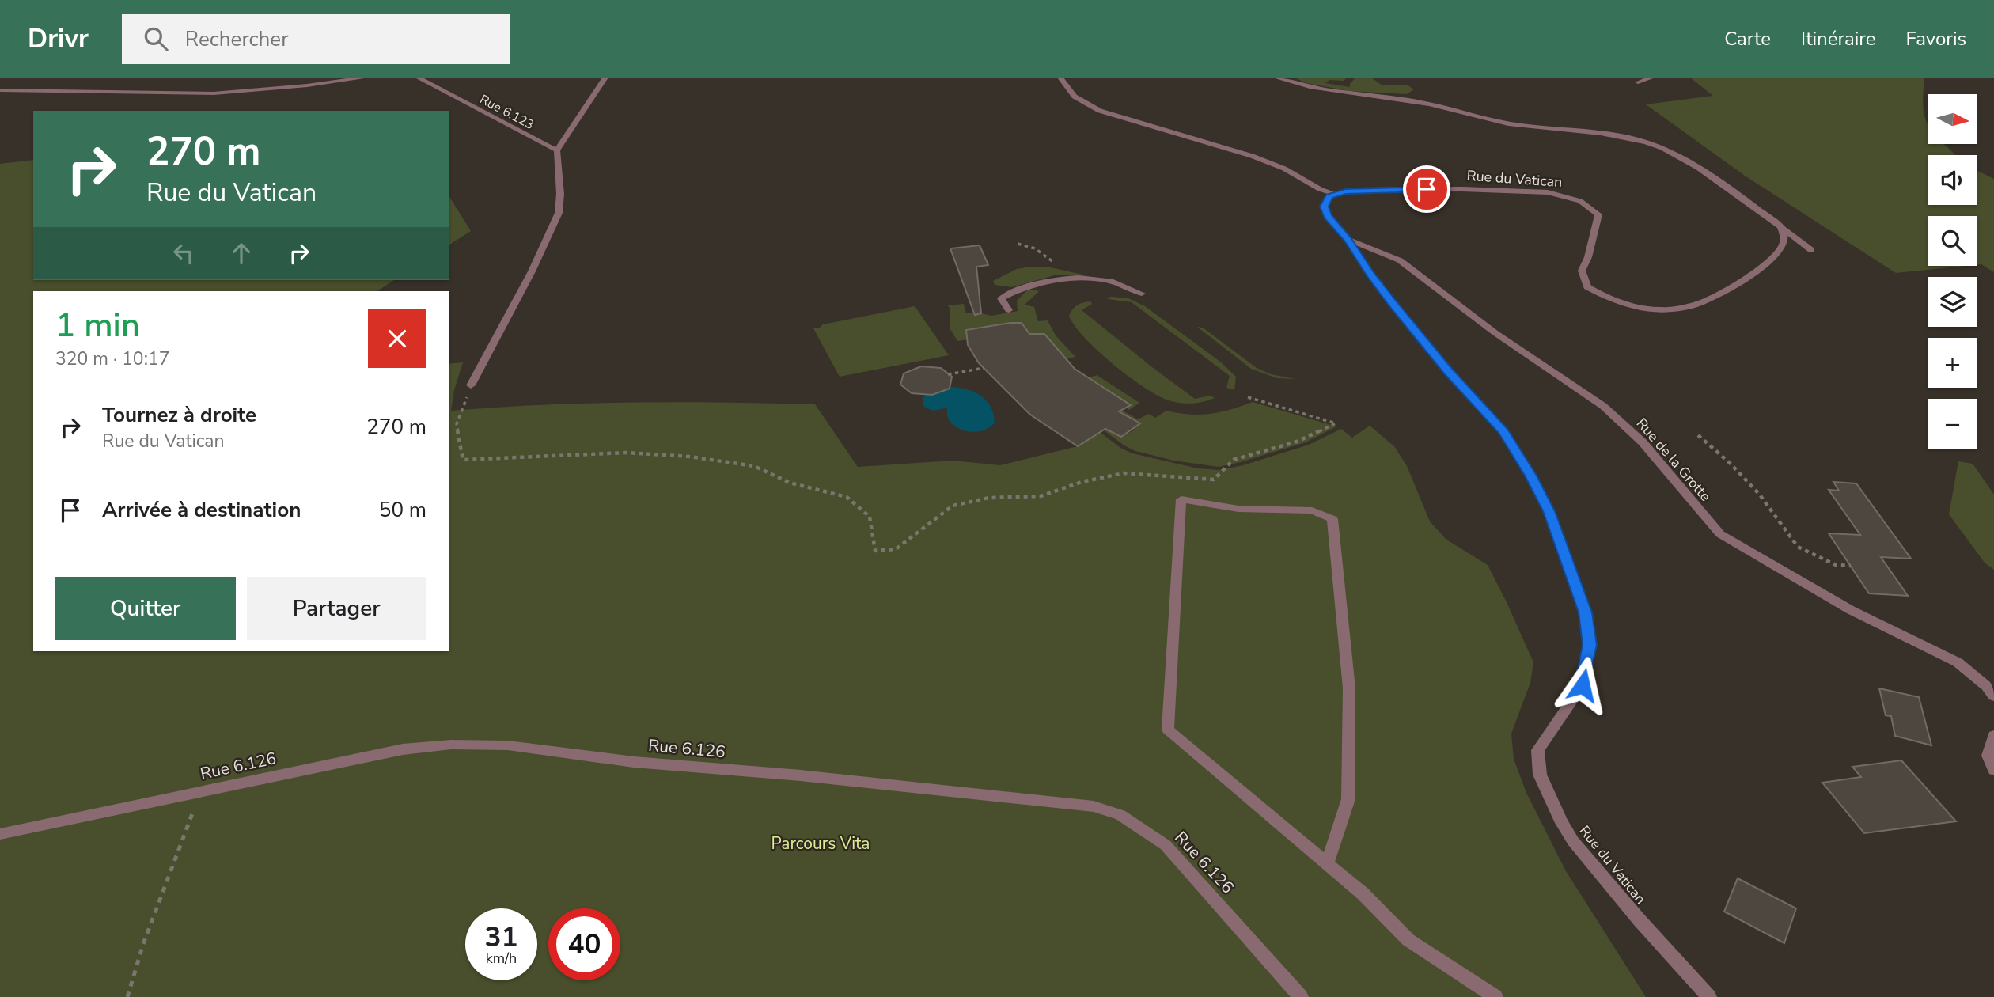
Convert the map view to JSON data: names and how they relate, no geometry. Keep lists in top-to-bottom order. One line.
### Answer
{"streets":{"street":["Rue 6.123","Rue du Vatican","Rue de la Grotte","Rue 6.126"]},"crossings":[["Rue du Vatican","Rue de la Grotte"]],"parks":["Parcours Vita"],"north":"right","page":{"header":"Drivr","search":"Rechercher","nav":["Carte","Itinéraire","Favoris"],"map_buttons":["+","−"],"turn":["270 m","Rue du Vatican"],"heading":["1 min","320 m · 10:17"],"list":[{"name":"Tournez à droite","note":"Rue du Vatican","value":"270 m"},{"name":"Arrivée à destination","value":"50 m"}],"buttons":["Quitter","Partager"],"speed":"31 km/h","limit":"40"}}
